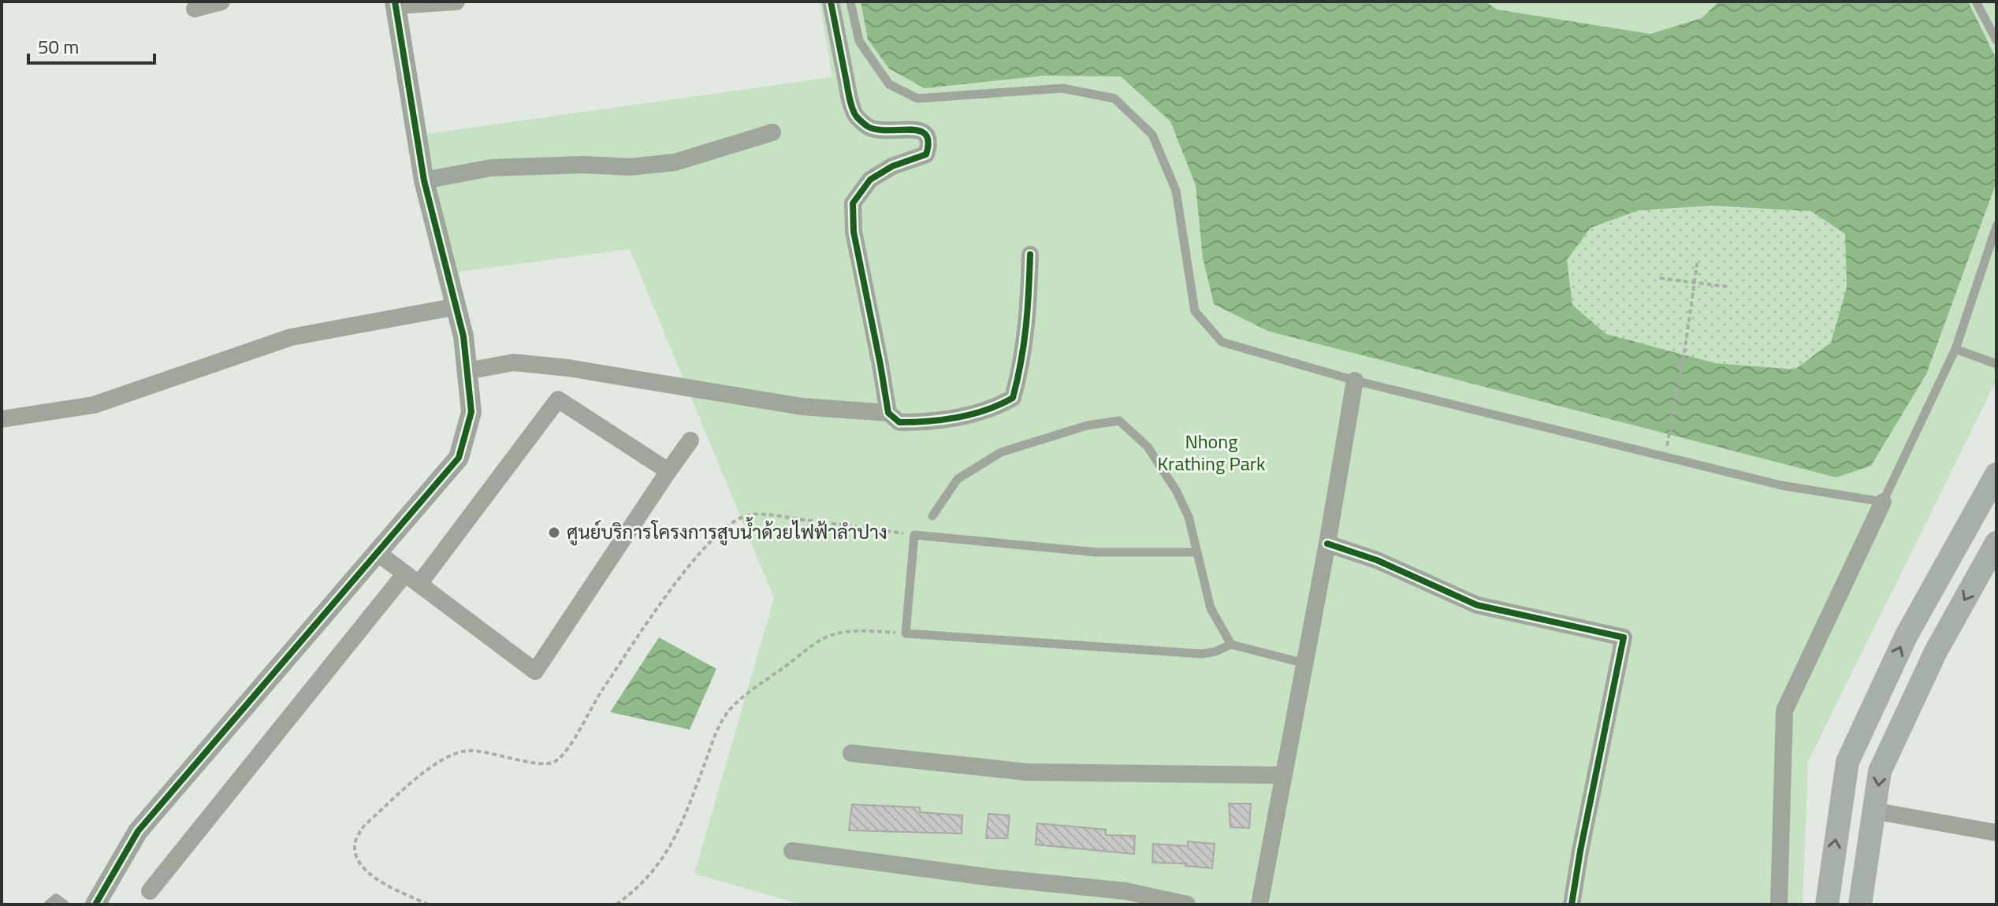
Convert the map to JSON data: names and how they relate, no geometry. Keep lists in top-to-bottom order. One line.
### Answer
{"parks":["Nhong Krathing Park"],"places":["ศูนย์บริการโครงการสูบน้ำด้วยไฟฟ้าลําปาง"],"scale_bar":"50 m"}
